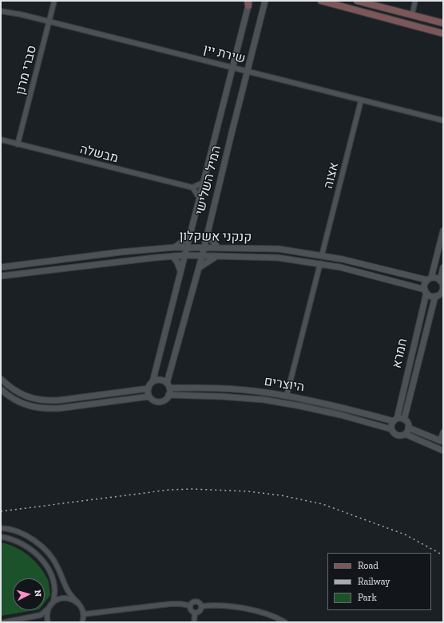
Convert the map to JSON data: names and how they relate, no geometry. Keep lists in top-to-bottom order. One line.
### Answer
{"streets":{"street":["שירת יין","סברי מרנן","מבשלה","אצוה","המיל השלישי","קנקני אשקלון","חמרא","היוצרים"]},"crossings":[["שירת יין","סברי מרנן"],["שירת יין","אצוה"],["שירת יין","המיל השלישי"],["סברי מרנן","מבשלה"],["אצוה","קנקני אשקלון"],["המיל השלישי","קנקני אשקלון"],["המיל השלישי","היוצרים"],["קנקני אשקלון","חמרא"],["חמרא","היוצרים"]],"legend":["Road","Railway","Park"],"north":"right"}
